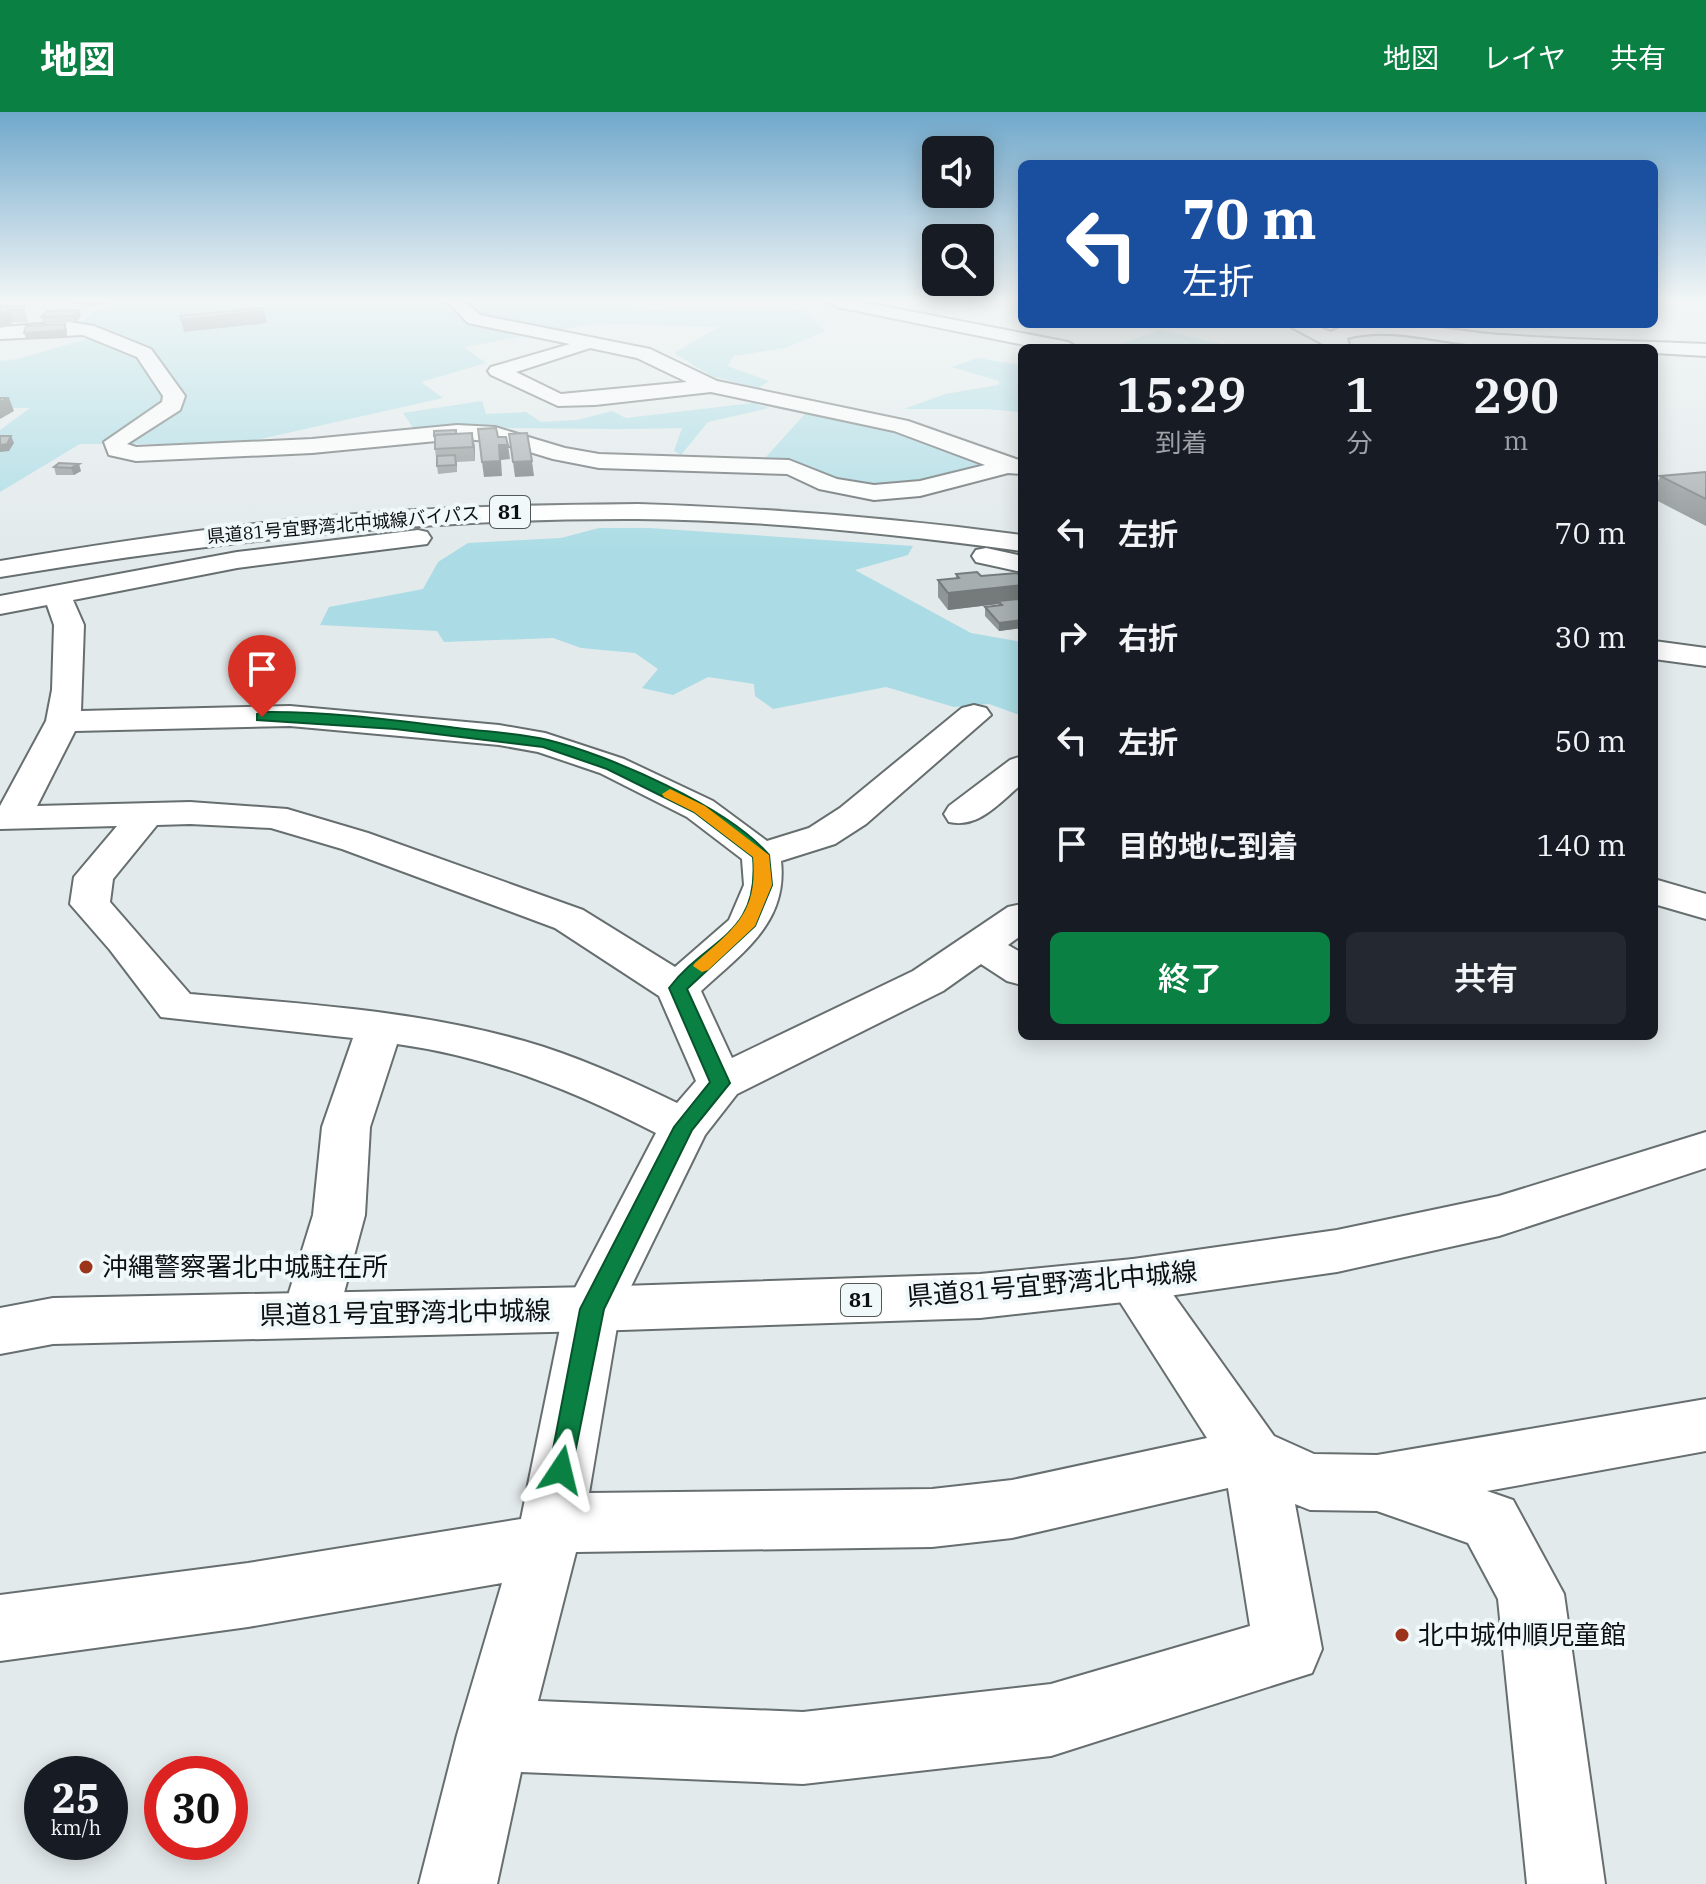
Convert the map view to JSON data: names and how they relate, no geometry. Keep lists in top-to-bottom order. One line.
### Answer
{"streets":{"street":["81","県道81号宜野湾北中城線バイパス","県道81号宜野湾北中城線"]},"places":["沖縄警察署北中城駐在所","北中城仲順児童館"],"page":{"header":"地図","nav":["地図","レイヤ","共有"],"turn":["70 m","左折"],"eta":["15:29","到着","1","分","290","m"],"list":[{"name":"左折","value":"70 m"},{"name":"右折","value":"30 m"},{"name":"左折","value":"50 m"},{"name":"目的地に到着","value":"140 m"}],"buttons":["終了","共有"],"speed":"25 km/h","limit":"30"}}
